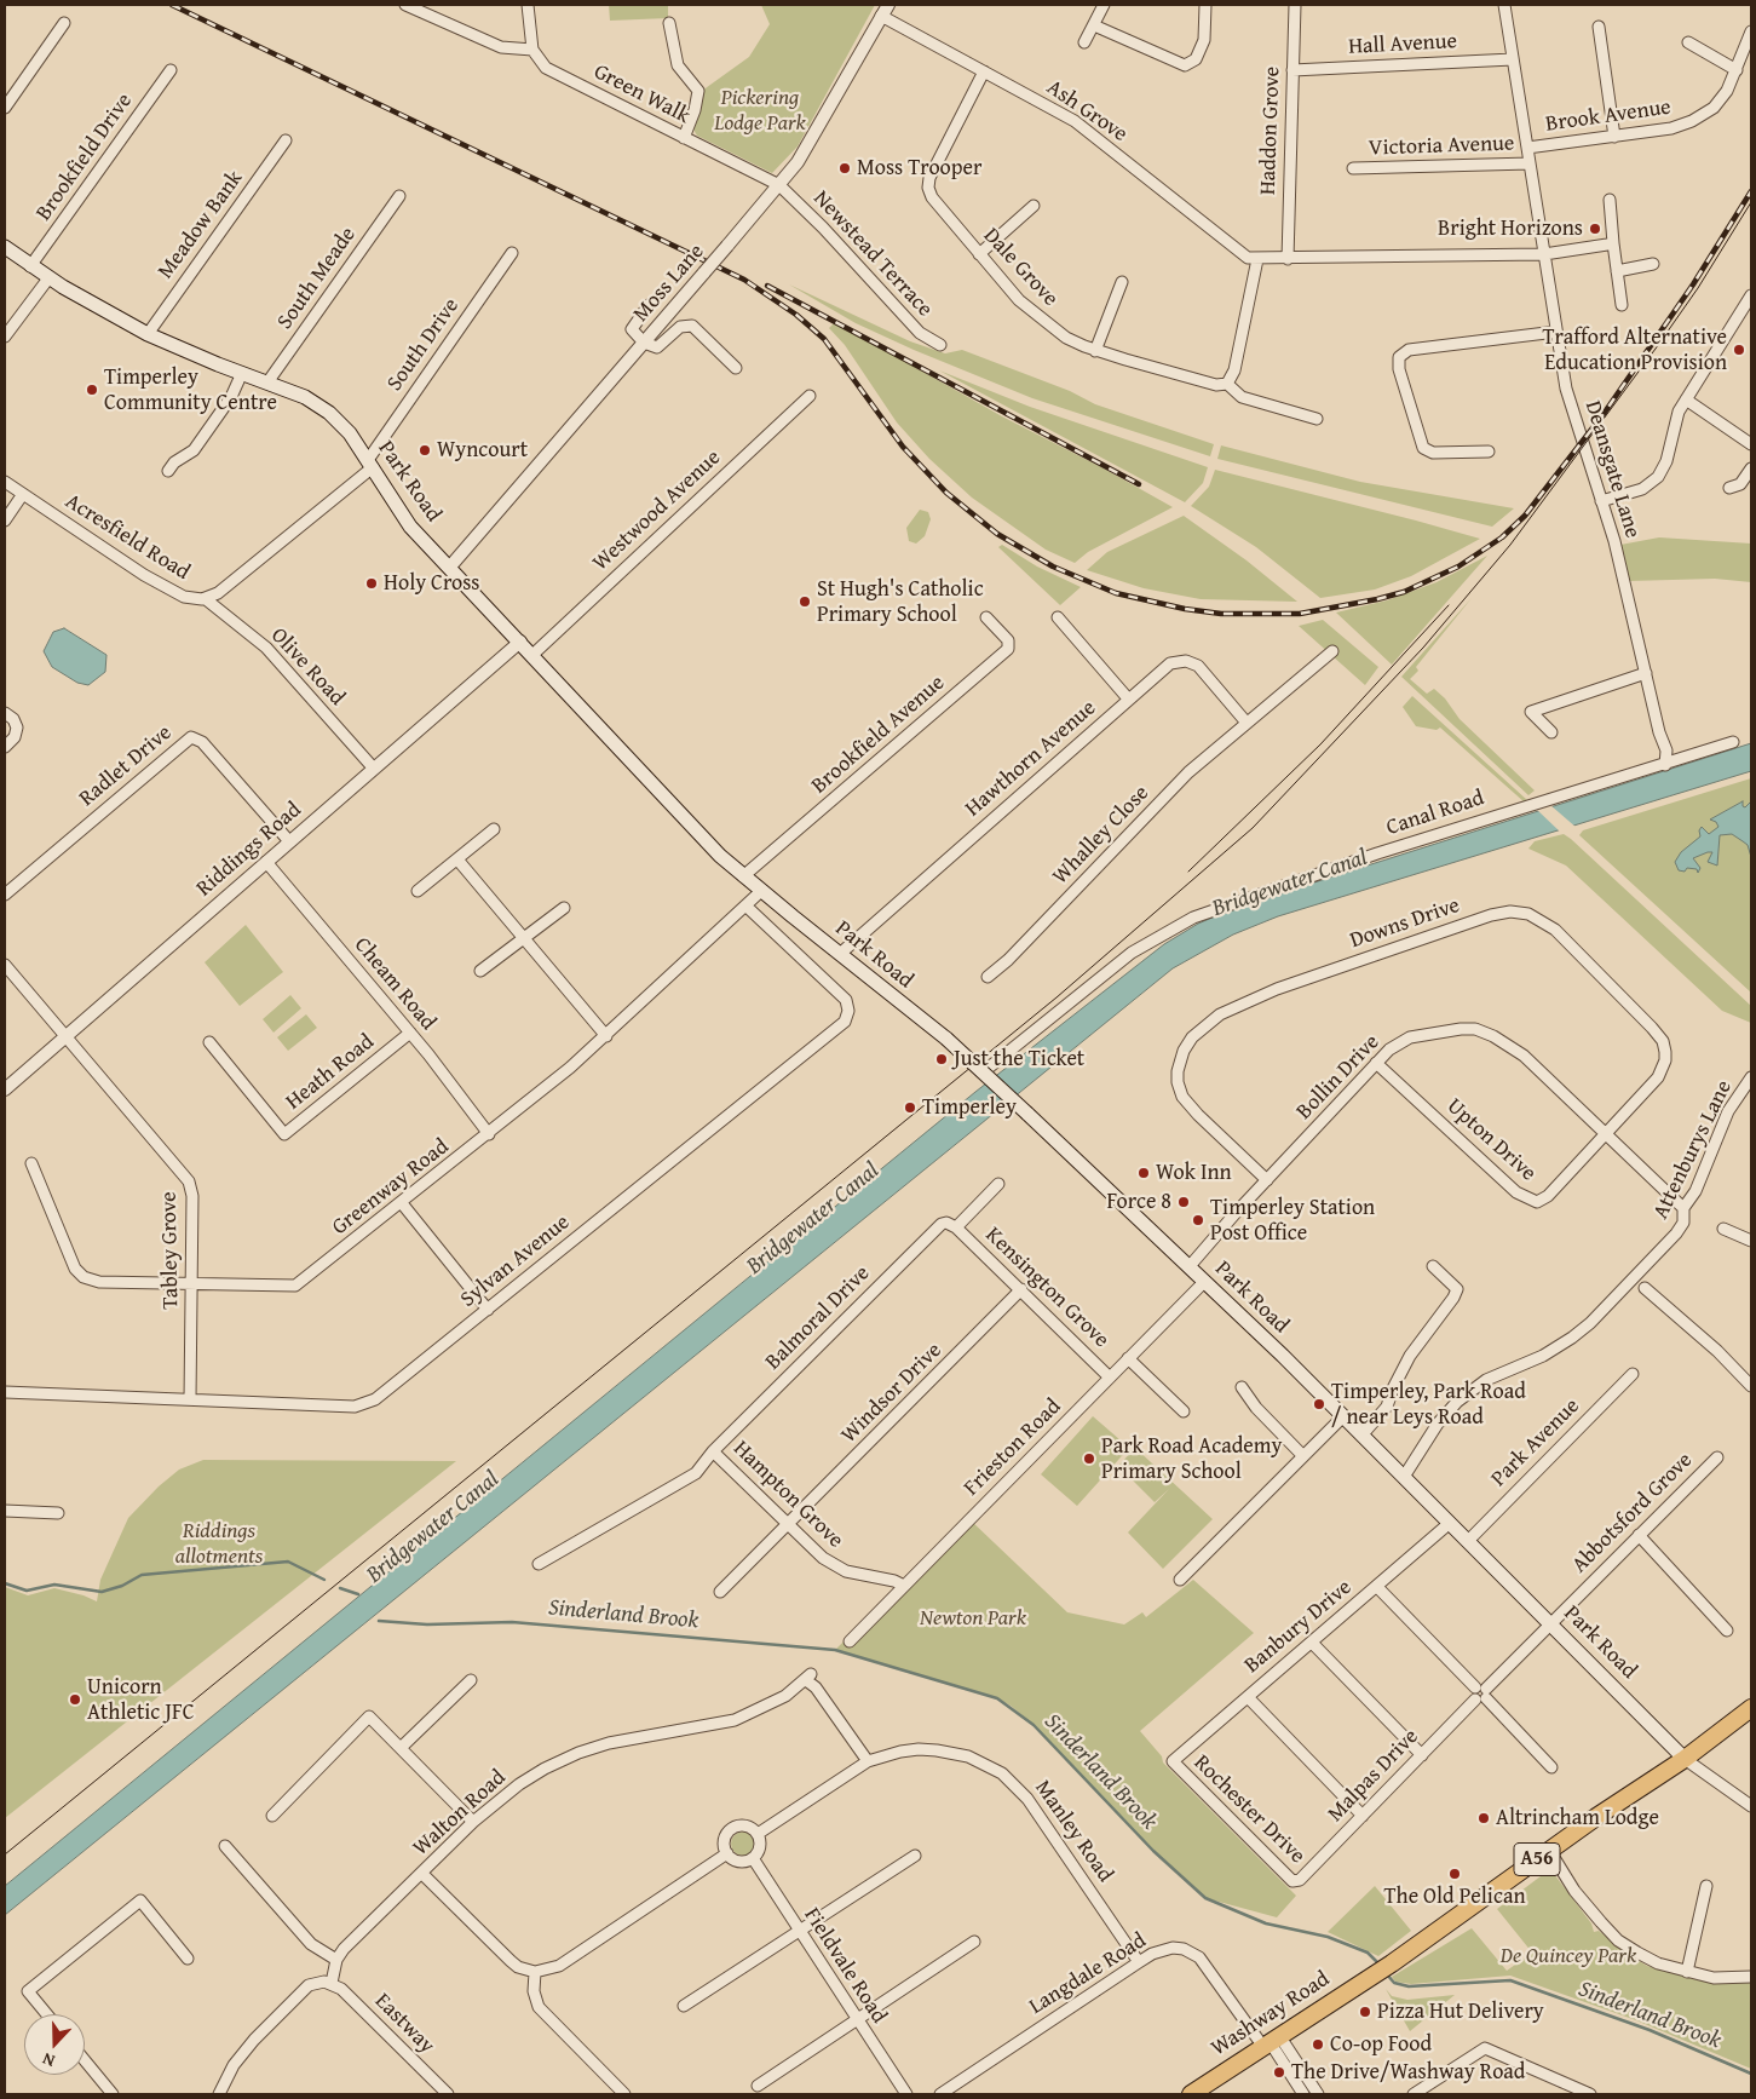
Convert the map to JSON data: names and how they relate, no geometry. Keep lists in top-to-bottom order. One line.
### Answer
{"streets":{"highway":["A56","Washway Road"],"main road":["Park Road"],"street":["Hall Avenue","Green Walk","Ash Grove","Brook Avenue","Haddon Grove","Victoria Avenue","Brookfield Drive","Meadow Bank","Newstead Terrace","Dale Grove","South Meade","Moss Lane","South Drive","Deansgate Lane","Westwood Avenue","Acresfield Road","Olive Road","Brookfield Avenue","Hawthorn Avenue","Radlet Drive","Canal Road","Whalley Close","Riddings Road","Downs Drive","Cheam Road","Heath Road","Bollin Drive","Upton Drive","Attenburys Lane","Greenway Road","Tabley Grove","Sylvan Avenue","Kensington Grove","Balmoral Drive","Windsor Drive","Park Avenue","Frieston Road","Hampton Grove","Abbotsford Grove","Banbury Drive","Malpas Drive","Rochester Drive","Walton Road","Manley Road","Fieldvale Road","Langdale Road","Eastway"]},"crossings":[["Hall Avenue","Haddon Grove"],["Hall Avenue","Deansgate Lane"],["Green Walk","Newstead Terrace"],["Green Walk","Moss Lane"],["Ash Grove","Dale Grove"],["Ash Grove","Moss Lane"],["Brook Avenue","Deansgate Lane"],["Victoria Avenue","Deansgate Lane"],["Brookfield Drive","Park Road"],["Meadow Bank","Park Road"],["Newstead Terrace","Moss Lane"],["South Meade","Park Road"],["Moss Lane","Park Road"],["South Drive","Park Road"],["South Drive","Acresfield Road"],["Deansgate Lane","Canal Road"],["Park Road","Westwood Avenue"],["Park Road","Acresfield Road"],["Park Road","Brookfield Avenue"],["Park Road","Hawthorn Avenue"],["Park Road","Canal Road"],["Park Road","Riddings Road"],["Park Road","Bollin Drive"],["Park Road","Attenburys Lane"],["Park Road","Greenway Road"],["Park Road","Park Avenue"],["Park Road","Frieston Road"],["Park Road","Abbotsford Grove"],["Park Road","Banbury Drive"],["Park Road","Malpas Drive"],["Park Road","A56"],["Acresfield Road","Olive Road"],["Olive Road","Riddings Road"],["Hawthorn Avenue","Whalley Close"],["Radlet Drive","Riddings Road"],["Riddings Road","Cheam Road"],["Riddings Road","Tabley Grove"],["Downs Drive","Bollin Drive"],["Downs Drive","Upton Drive"],["Cheam Road","Heath Road"],["Cheam Road","Greenway Road"],["Bollin Drive","Upton Drive"],["Bollin Drive","Attenburys Lane"],["Greenway Road","Tabley Grove"],["Greenway Road","Sylvan Avenue"],["Tabley Grove","Sylvan Avenue"],["Kensington Grove","Balmoral Drive"],["Kensington Grove","Windsor Drive"],["Kensington Grove","Frieston Road"],["Balmoral Drive","Hampton Grove"],["Windsor Drive","Hampton Grove"],["Frieston Road","Hampton Grove"],["Abbotsford Grove","Malpas Drive"],["Banbury Drive","Rochester Drive"],["Malpas Drive","Rochester Drive"],["Walton Road","Manley Road"],["Manley Road","Fieldvale Road"],["Manley Road","Langdale Road"],["A56","Washway Road"],["Langdale Road","Washway Road"]],"water":["Bridgewater Canal","Sinderland Brook"],"parks":["Pickering Lodge Park","Riddings allotments","Newton Park","De Quincey Park"],"places":["Moss Trooper","Bright Horizons","Trafford Alternative Education Provision","Timperley Community Centre","Wyncourt","Holy Cross","St Hugh's Catholic Primary School","Just the Ticket","Timperley","Wok Inn","Force 8","Timperley Station Post Office","Timperley, Park Road / near Leys Road","Park Road Academy Primary School","Unicorn Athletic JFC","Altrincham Lodge","The Old Pelican","Pizza Hut Delivery","Co-op Food","The Drive/Washway Road"],"north":"bottom"}
